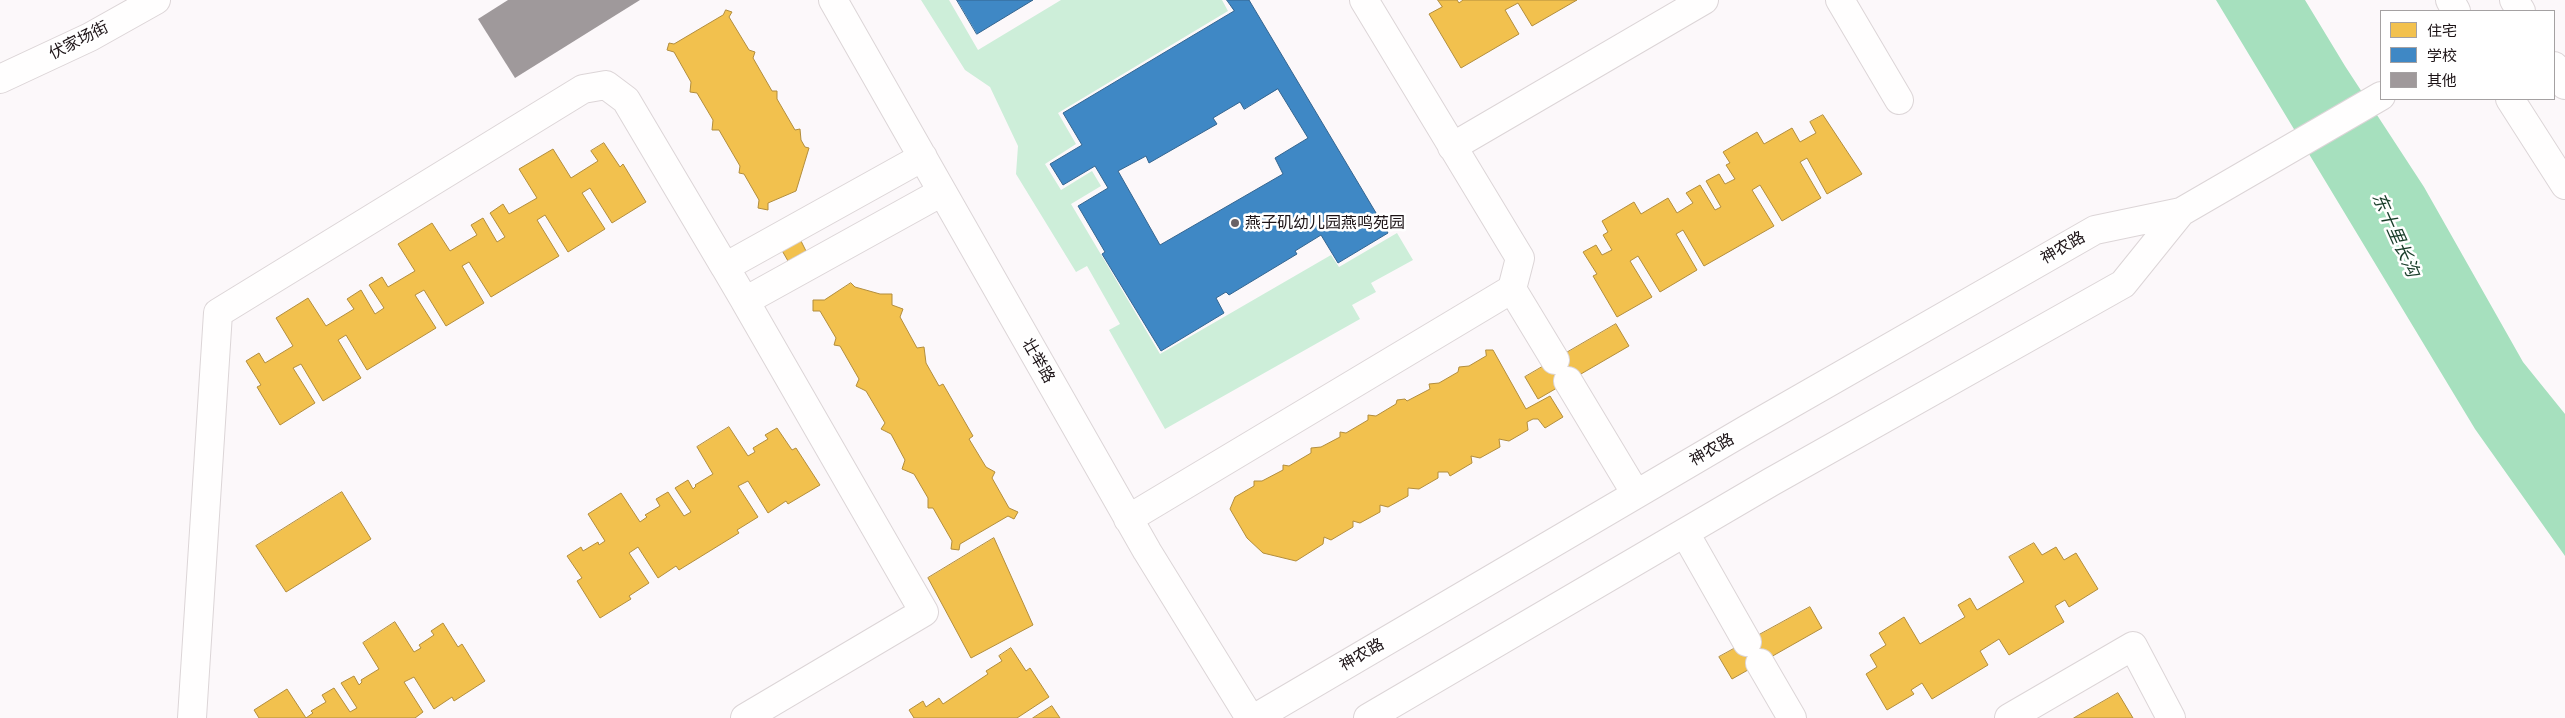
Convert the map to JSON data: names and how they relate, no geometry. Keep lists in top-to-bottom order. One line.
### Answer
{"streets":{"street":["伏家场街","神农路","壮举路"]},"water":["东十里长沟"],"places":["燕子矶幼儿园燕鸣苑园"],"legend":["住宅","学校","其他"]}
